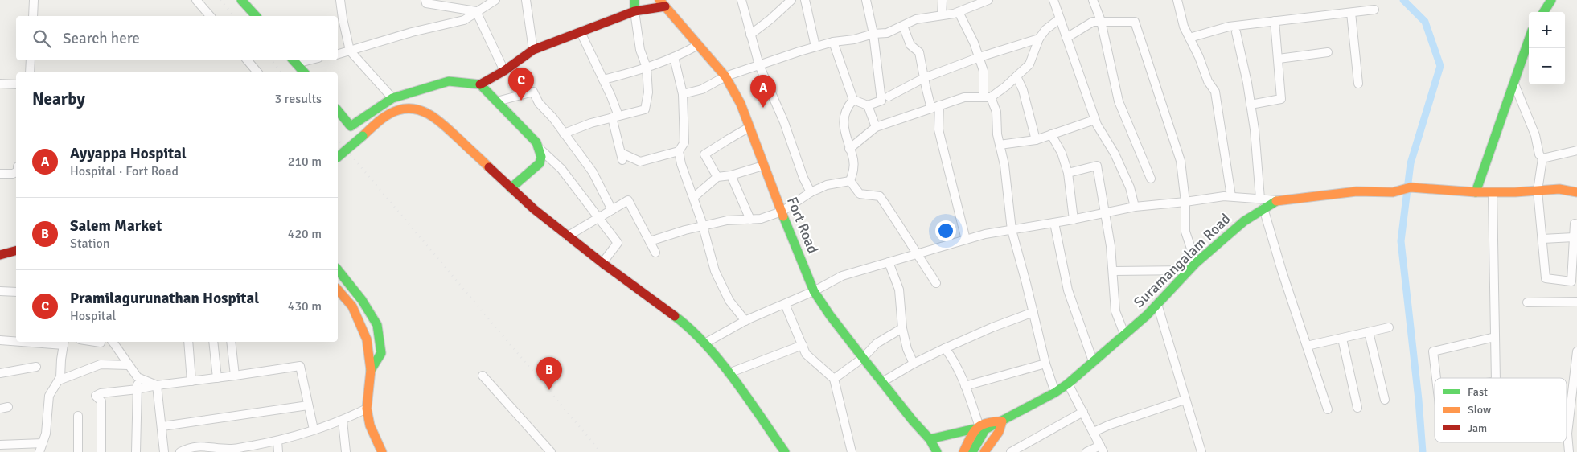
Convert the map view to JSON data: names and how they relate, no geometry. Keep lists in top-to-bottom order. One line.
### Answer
{"streets":{"street":["Fort Road","Suramangalam Road"]},"legend":["Fast","Slow","Jam"],"page":{"map_buttons":["+","−"],"search":"Search here","pins":["C","A","B"],"heading":["Nearby","3 results"],"list":[{"mark":"A","name":"Ayyappa Hospital","note":"Hospital · Fort Road","value":"210 m"},{"mark":"B","name":"Salem Market","note":"Station","value":"420 m"},{"mark":"C","name":"Pramilagurunathan Hospital","note":"Hospital","value":"430 m"}]}}
